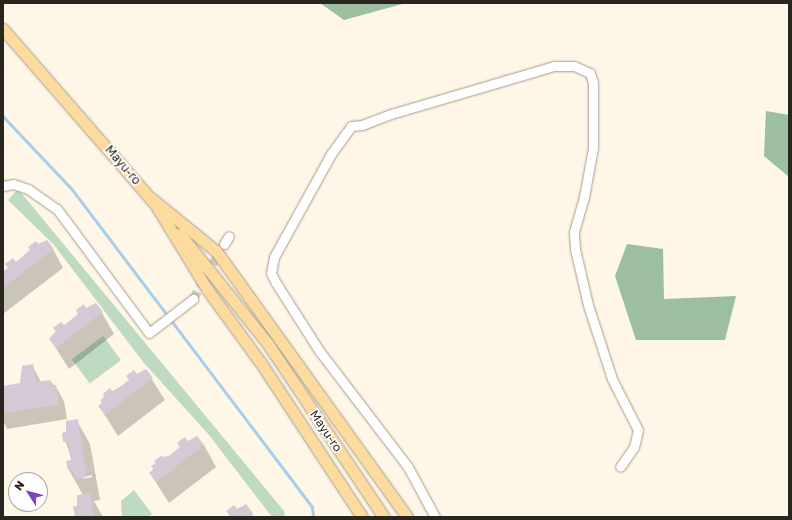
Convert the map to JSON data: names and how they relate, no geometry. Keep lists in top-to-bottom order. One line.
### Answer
{"streets":{"main road":["Mayu-ro"]},"north":"top left"}
